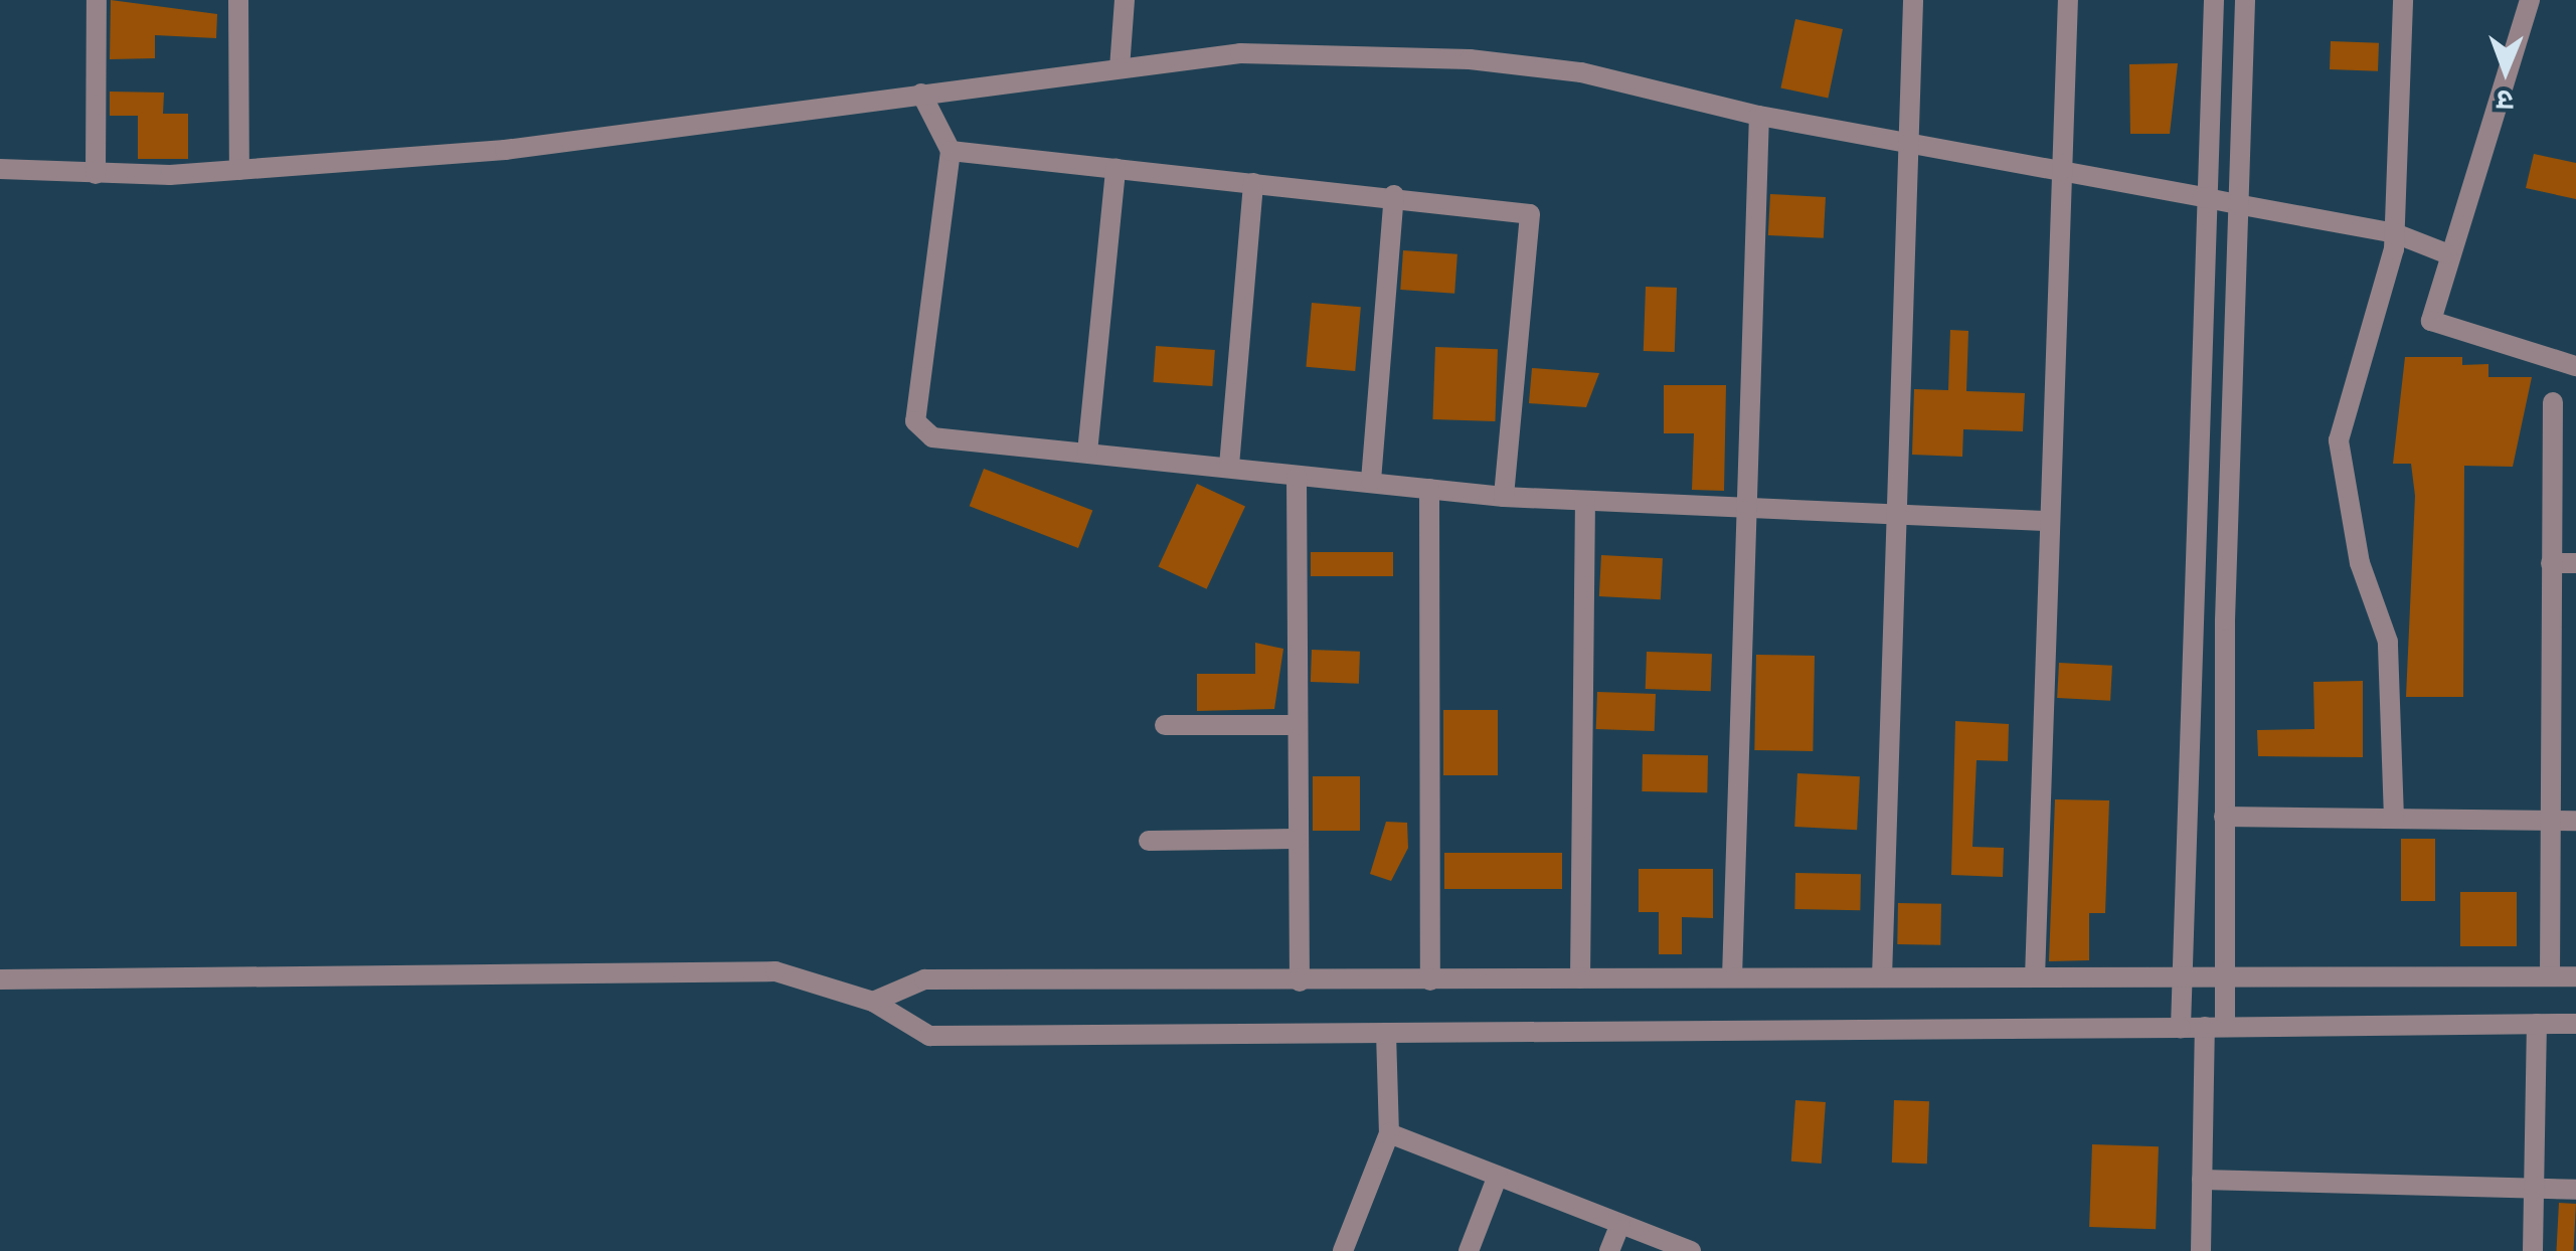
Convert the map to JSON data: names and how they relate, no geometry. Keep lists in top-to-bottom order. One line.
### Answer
{"north":"bottom"}
